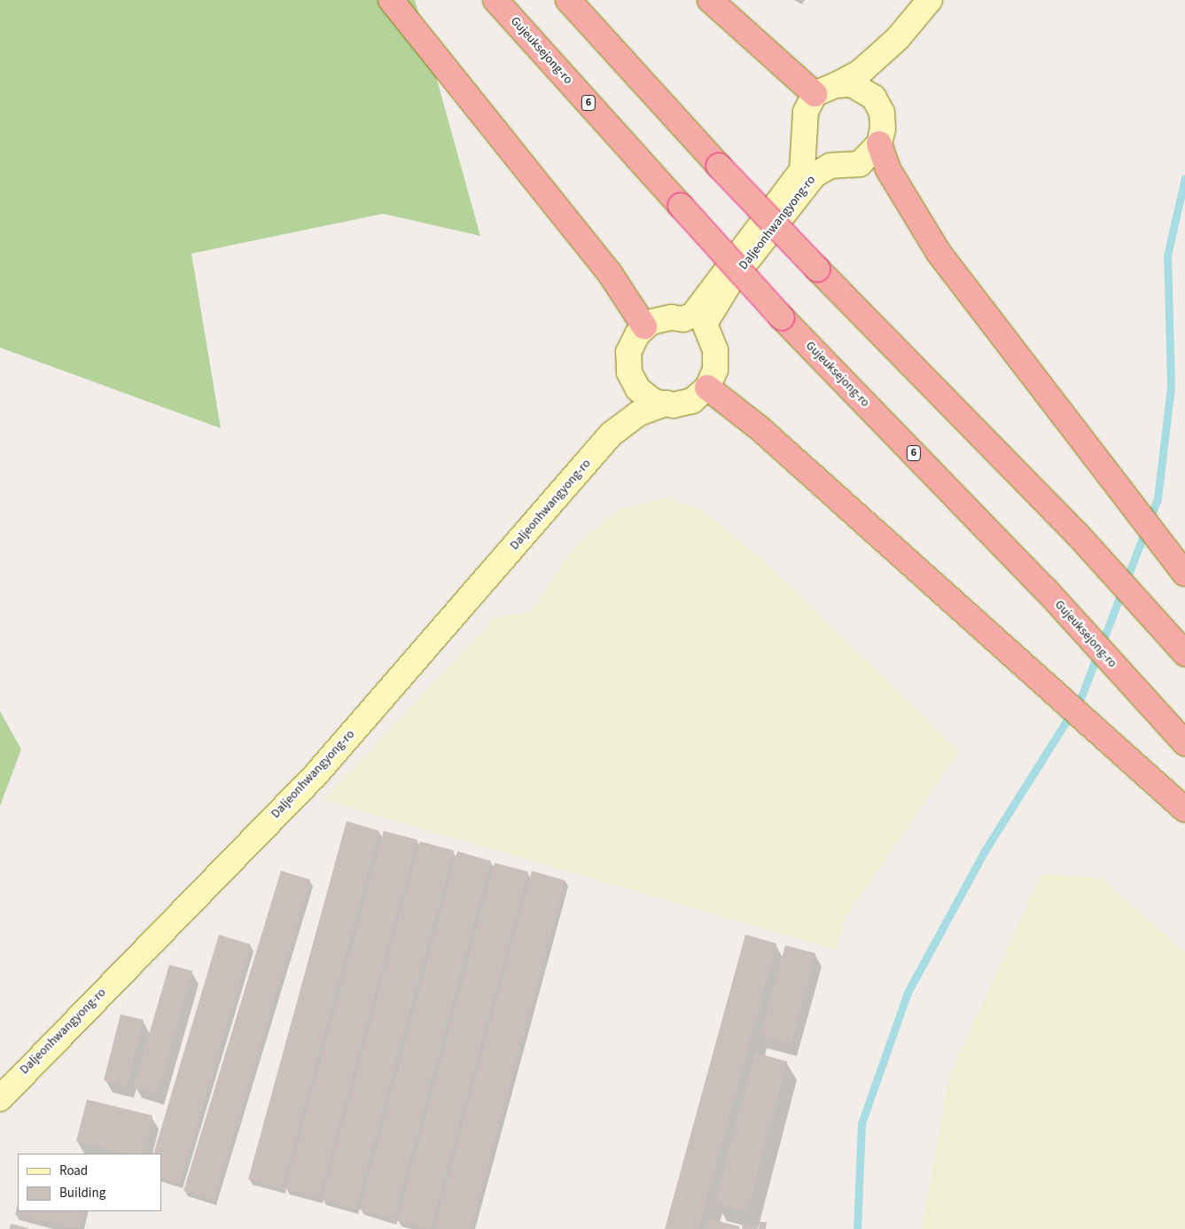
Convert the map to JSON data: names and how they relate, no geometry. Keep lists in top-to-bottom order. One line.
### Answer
{"streets":{"highway":["Gujeuksejong-ro","6"],"main road":["Daljeonhwangyong-ro"]},"legend":["Road","Building"]}
